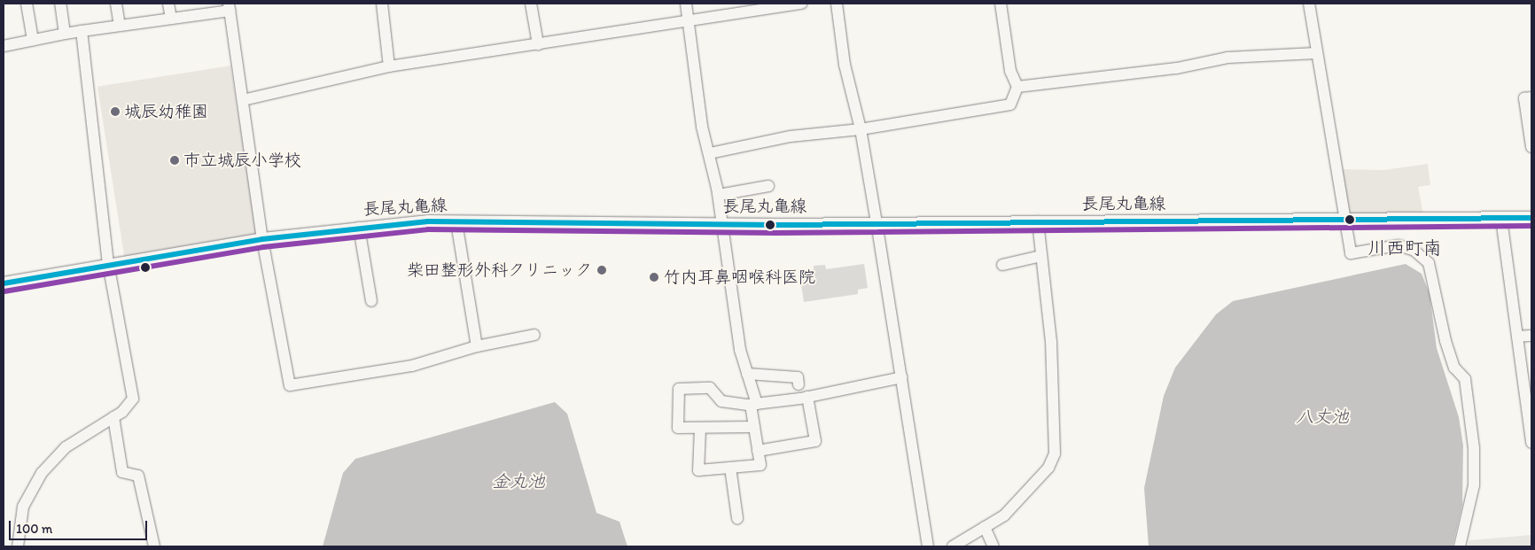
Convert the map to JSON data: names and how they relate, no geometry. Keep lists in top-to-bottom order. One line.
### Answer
{"streets":{"main road":["長尾丸亀線"]},"districts":["川西町南"],"water":["八丈池","金丸池"],"places":["城辰幼稚園","市立城辰小学校","柴田整形外科クリニック","竹内耳鼻咽喉科医院"],"scale_bar":"100 m"}
